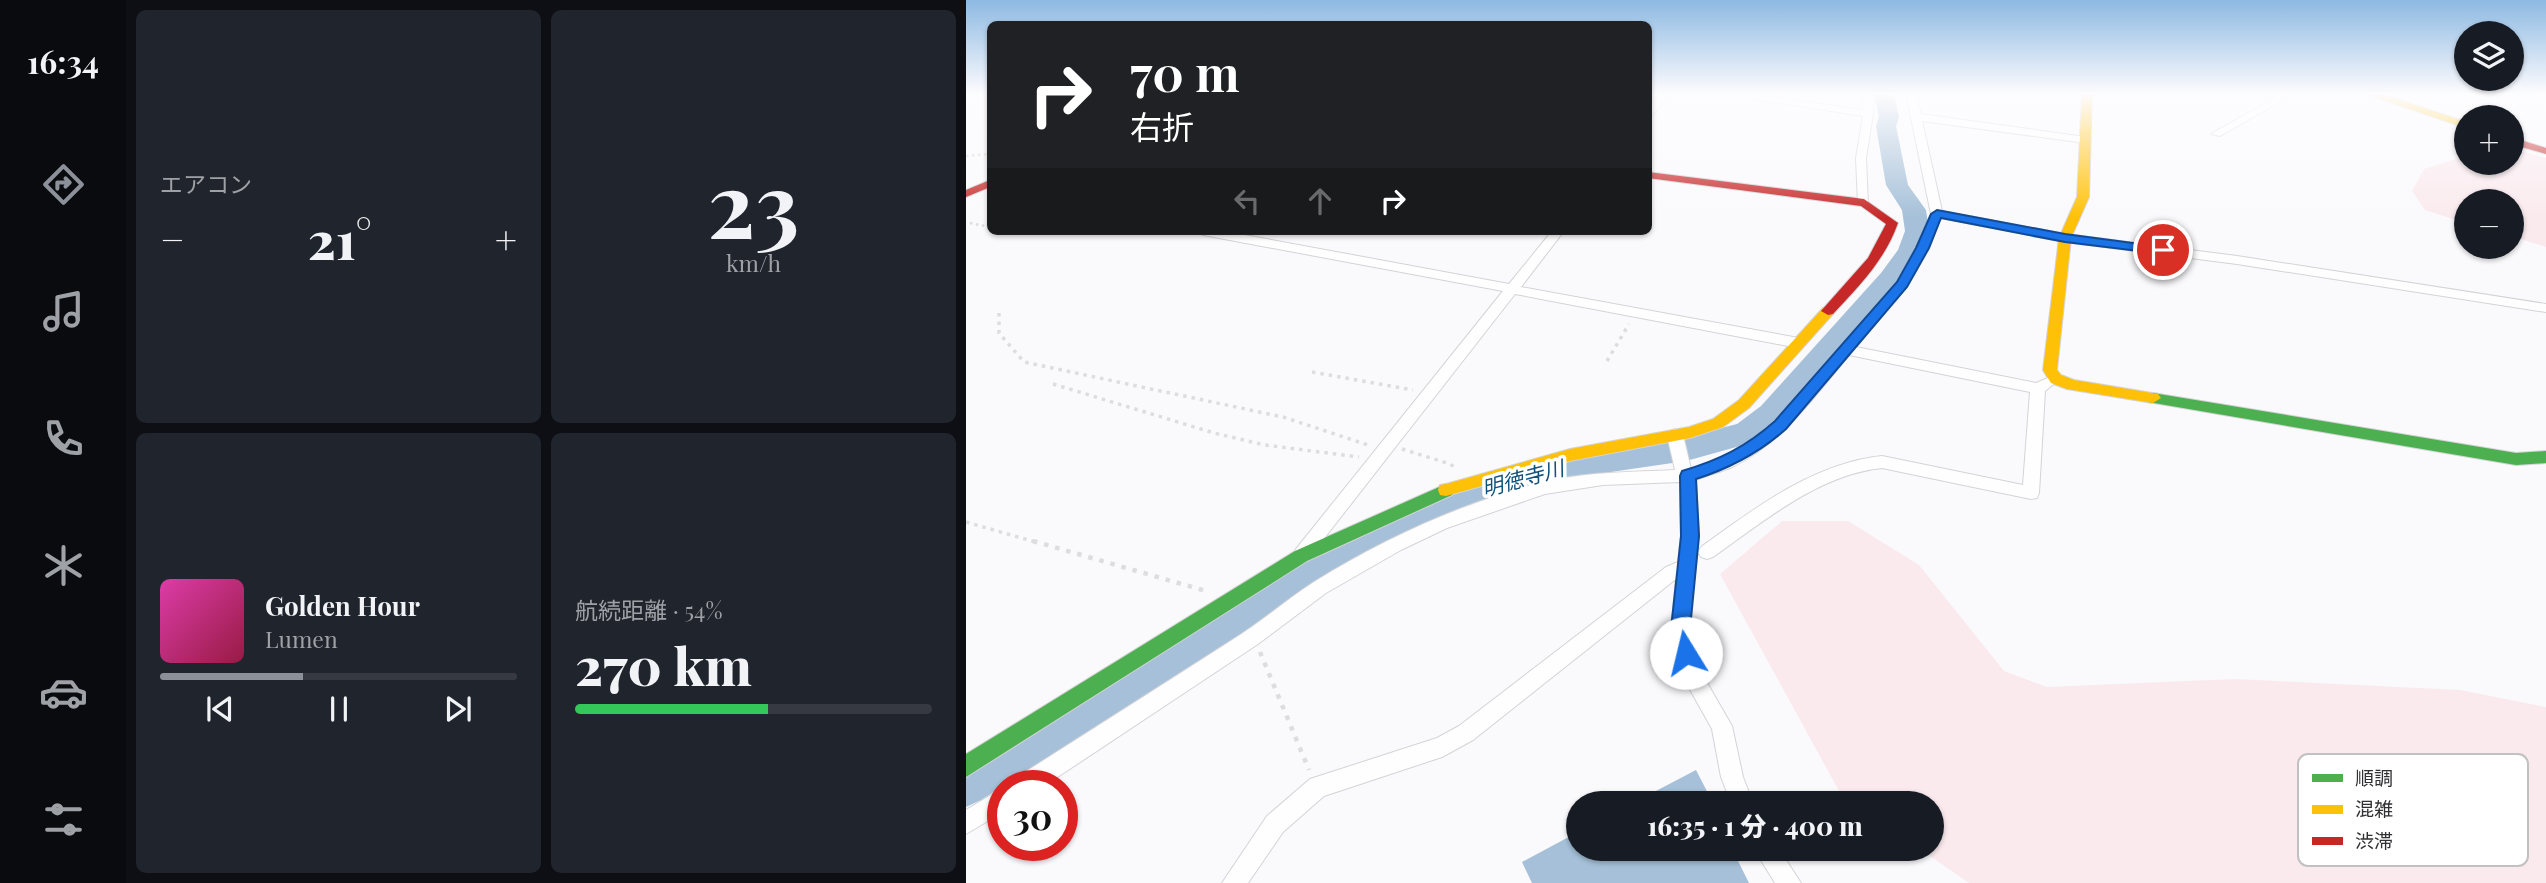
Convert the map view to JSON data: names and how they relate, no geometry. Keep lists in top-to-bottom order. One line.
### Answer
{"water":["明徳寺川"],"legend":["順調","混雑","渋滞"],"page":{"tabs":"16:34","tile":["エアコン",["23","km/h"],["航続距離 · 54%","270 km"]],"map_buttons":["+","−"],"turn":["70 m","右折"],"heat":["−","21°","+"],"song":["Golden Hour","Lumen"],"limit":"30","trip":"16:35 · 1 分 · 400 m"}}
